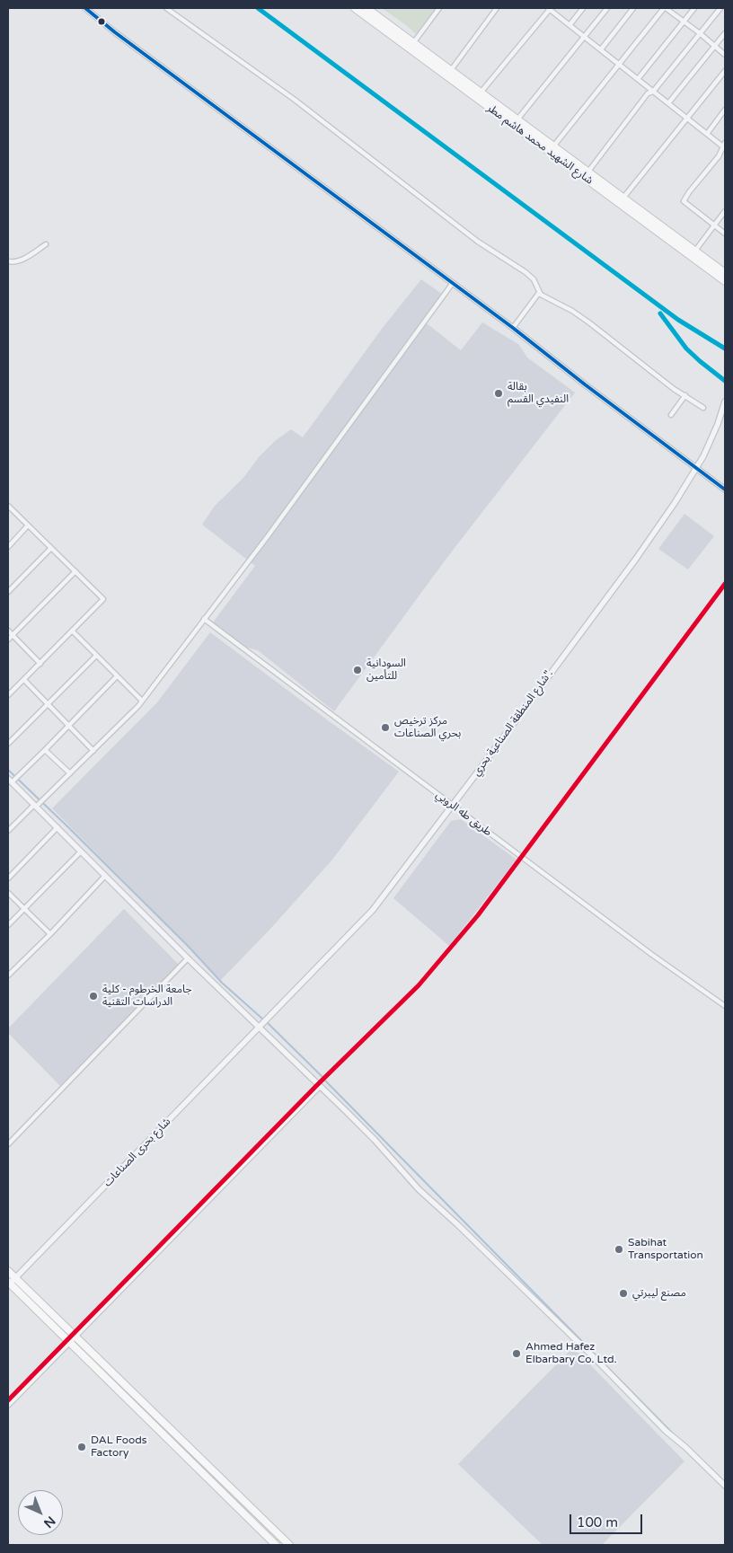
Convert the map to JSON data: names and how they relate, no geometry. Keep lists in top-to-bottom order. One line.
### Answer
{"streets":{"main road":["شارع الشهيد محمد هاشم مطر"],"street":["شارع المنطقة الصناعية بحري\".","طريق طه الروبي","شارع بحرى الصناعات"]},"crossings":[["شارع المنطقة الصناعية بحري\".","طريق طه الروبي"],["شارع المنطقة الصناعية بحري\".","شارع بحرى الصناعات"]],"places":["بقالة النفيدي القسم","السودانية للتأمين","مركز ترخيص بحري الصناعات","جامعة الخرطوم - كلية الدراسات التقنية","Sabihat Transportation","مصنع ليبرتي","Ahmed Hafez Elbarbary Co. Ltd.","DAL Foods Factory"],"scale_bar":"100 m","north":"bottom right"}
